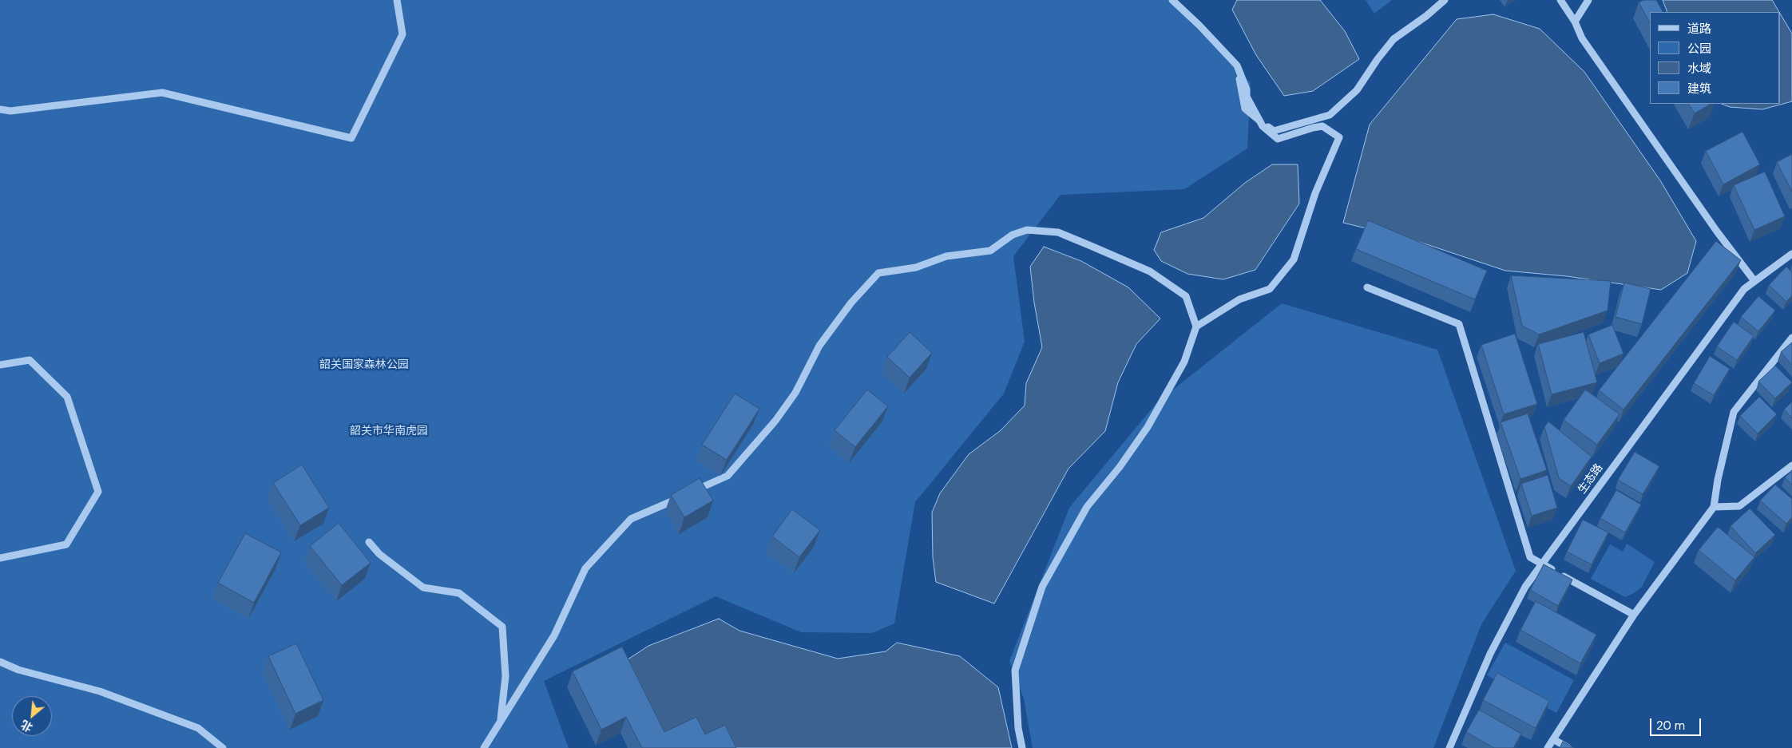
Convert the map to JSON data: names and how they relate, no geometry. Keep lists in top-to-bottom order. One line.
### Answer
{"streets":{"street":["生态路"]},"parks":["韶关国家森林公园","韶关市华南虎园"],"legend":["道路","公园","水域","建筑"],"scale_bar":"20 m","north":"bottom left"}
